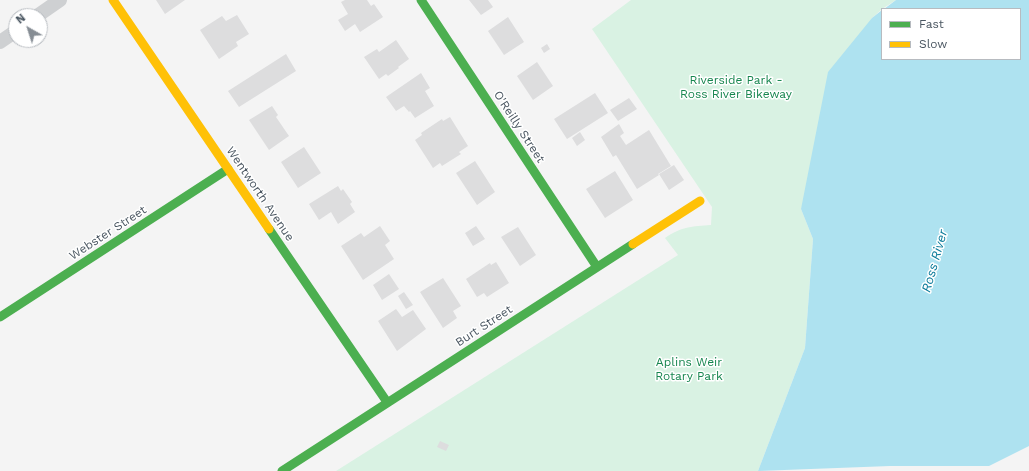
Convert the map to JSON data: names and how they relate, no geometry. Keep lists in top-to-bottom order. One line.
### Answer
{"streets":{"street":["O'Reilly Street","Wentworth Avenue","Webster Street","Burt Street"]},"crossings":[["O'Reilly Street","Burt Street"],["Wentworth Avenue","Webster Street"],["Wentworth Avenue","Burt Street"]],"water":["Ross River"],"parks":["Riverside Park - Ross River Bikeway","Aplins Weir Rotary Park"],"legend":["Fast","Slow"],"north":"top left"}
